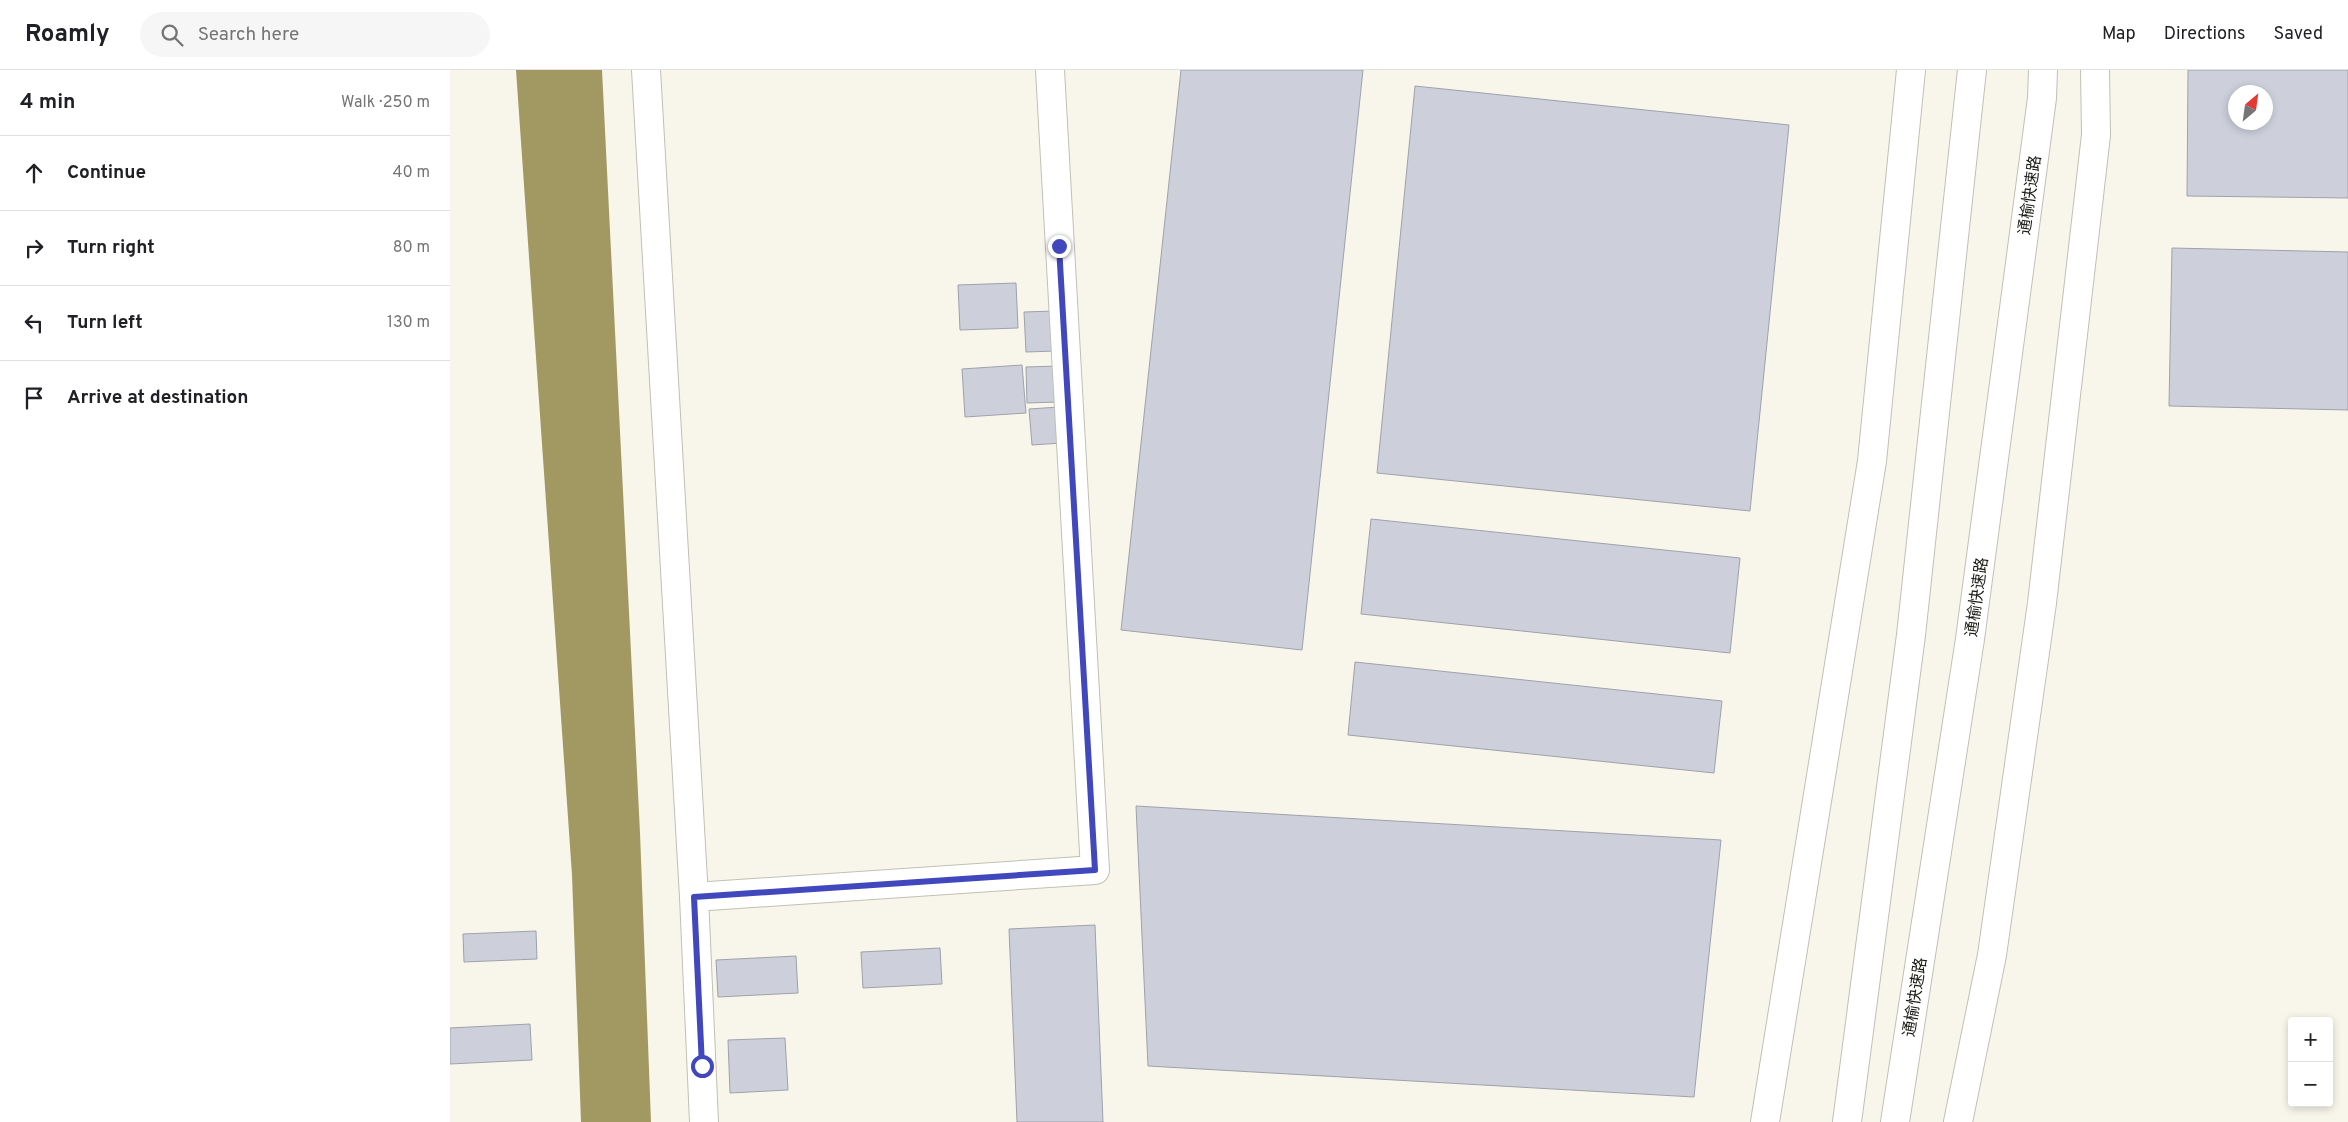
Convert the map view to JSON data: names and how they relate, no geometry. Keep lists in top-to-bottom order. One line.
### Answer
{"streets":{"main road":["通榆快速路"]},"north":"top right","page":{"header":"Roamly","search":"Search here","nav":["Map","Directions","Saved"],"heading":["4 min","Walk · 250 m"],"list":[["Continue","40 m"],["Turn right","80 m"],["Turn left","130 m"],"Arrive at destination"],"map_buttons":["+","−"]}}
